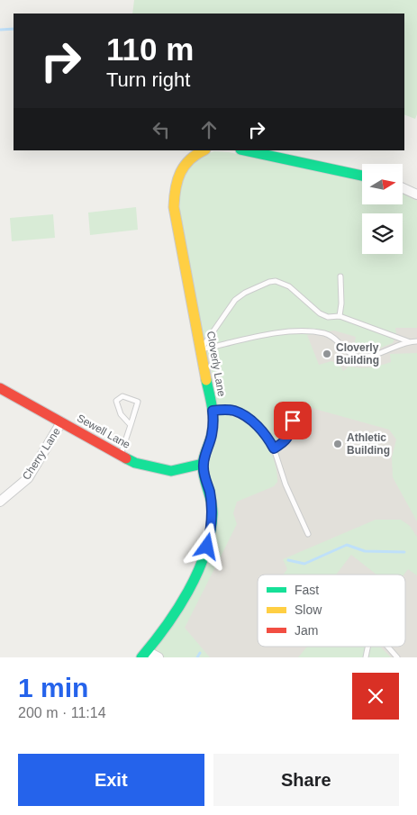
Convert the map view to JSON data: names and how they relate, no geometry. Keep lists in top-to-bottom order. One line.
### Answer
{"streets":{"street":["Cloverly Lane","Sewell Lane","Cherry Lane"]},"crossings":[["Cloverly Lane","Sewell Lane"],["Sewell Lane","Cherry Lane"]],"places":["Cloverly Building","Athletic Building"],"legend":["Fast","Slow","Jam"],"north":"right","page":{"turn":["110 m","Turn right"],"heading":["1 min","200 m · 11:14"],"buttons":["Exit","Share"]}}
